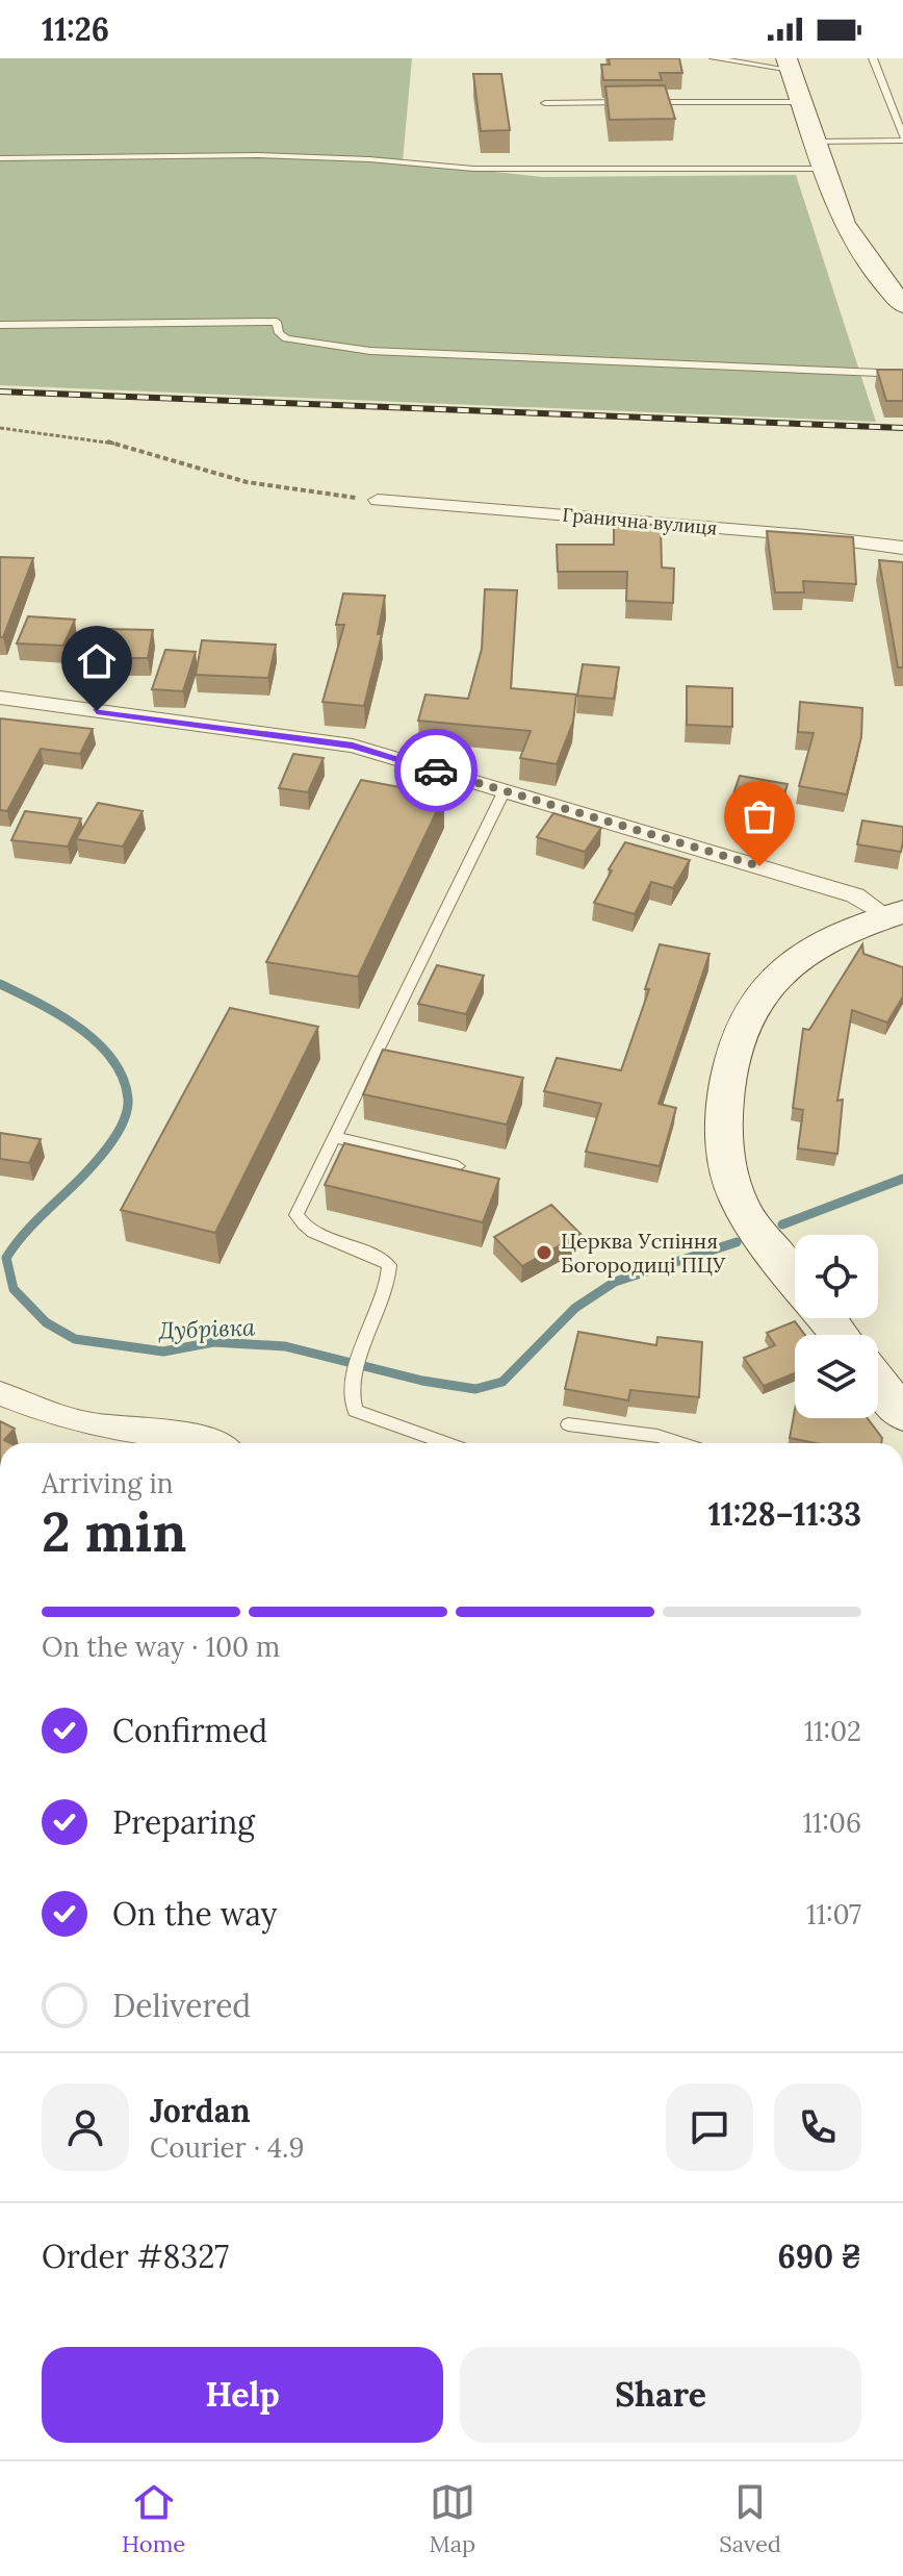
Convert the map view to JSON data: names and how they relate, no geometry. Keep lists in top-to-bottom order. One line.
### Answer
{"streets":{"street":["Гранична вулиця"]},"water":["Дубрівка"],"places":["Церква Успіння Богородиці ПЦУ"],"page":{"status":"11:26","heading":["2 min","Arriving in","11:28–11:33"],"panel":["Jordan","Courier · 4.9","Order #8327","690 ₴"],"bar":"On the way · 100 m","list":[["Confirmed","11:02"],["Preparing","11:06"],["On the way","11:07"],"Delivered"],"buttons":["Help","Share"],"tabs":["Home","Map","Saved"]}}
